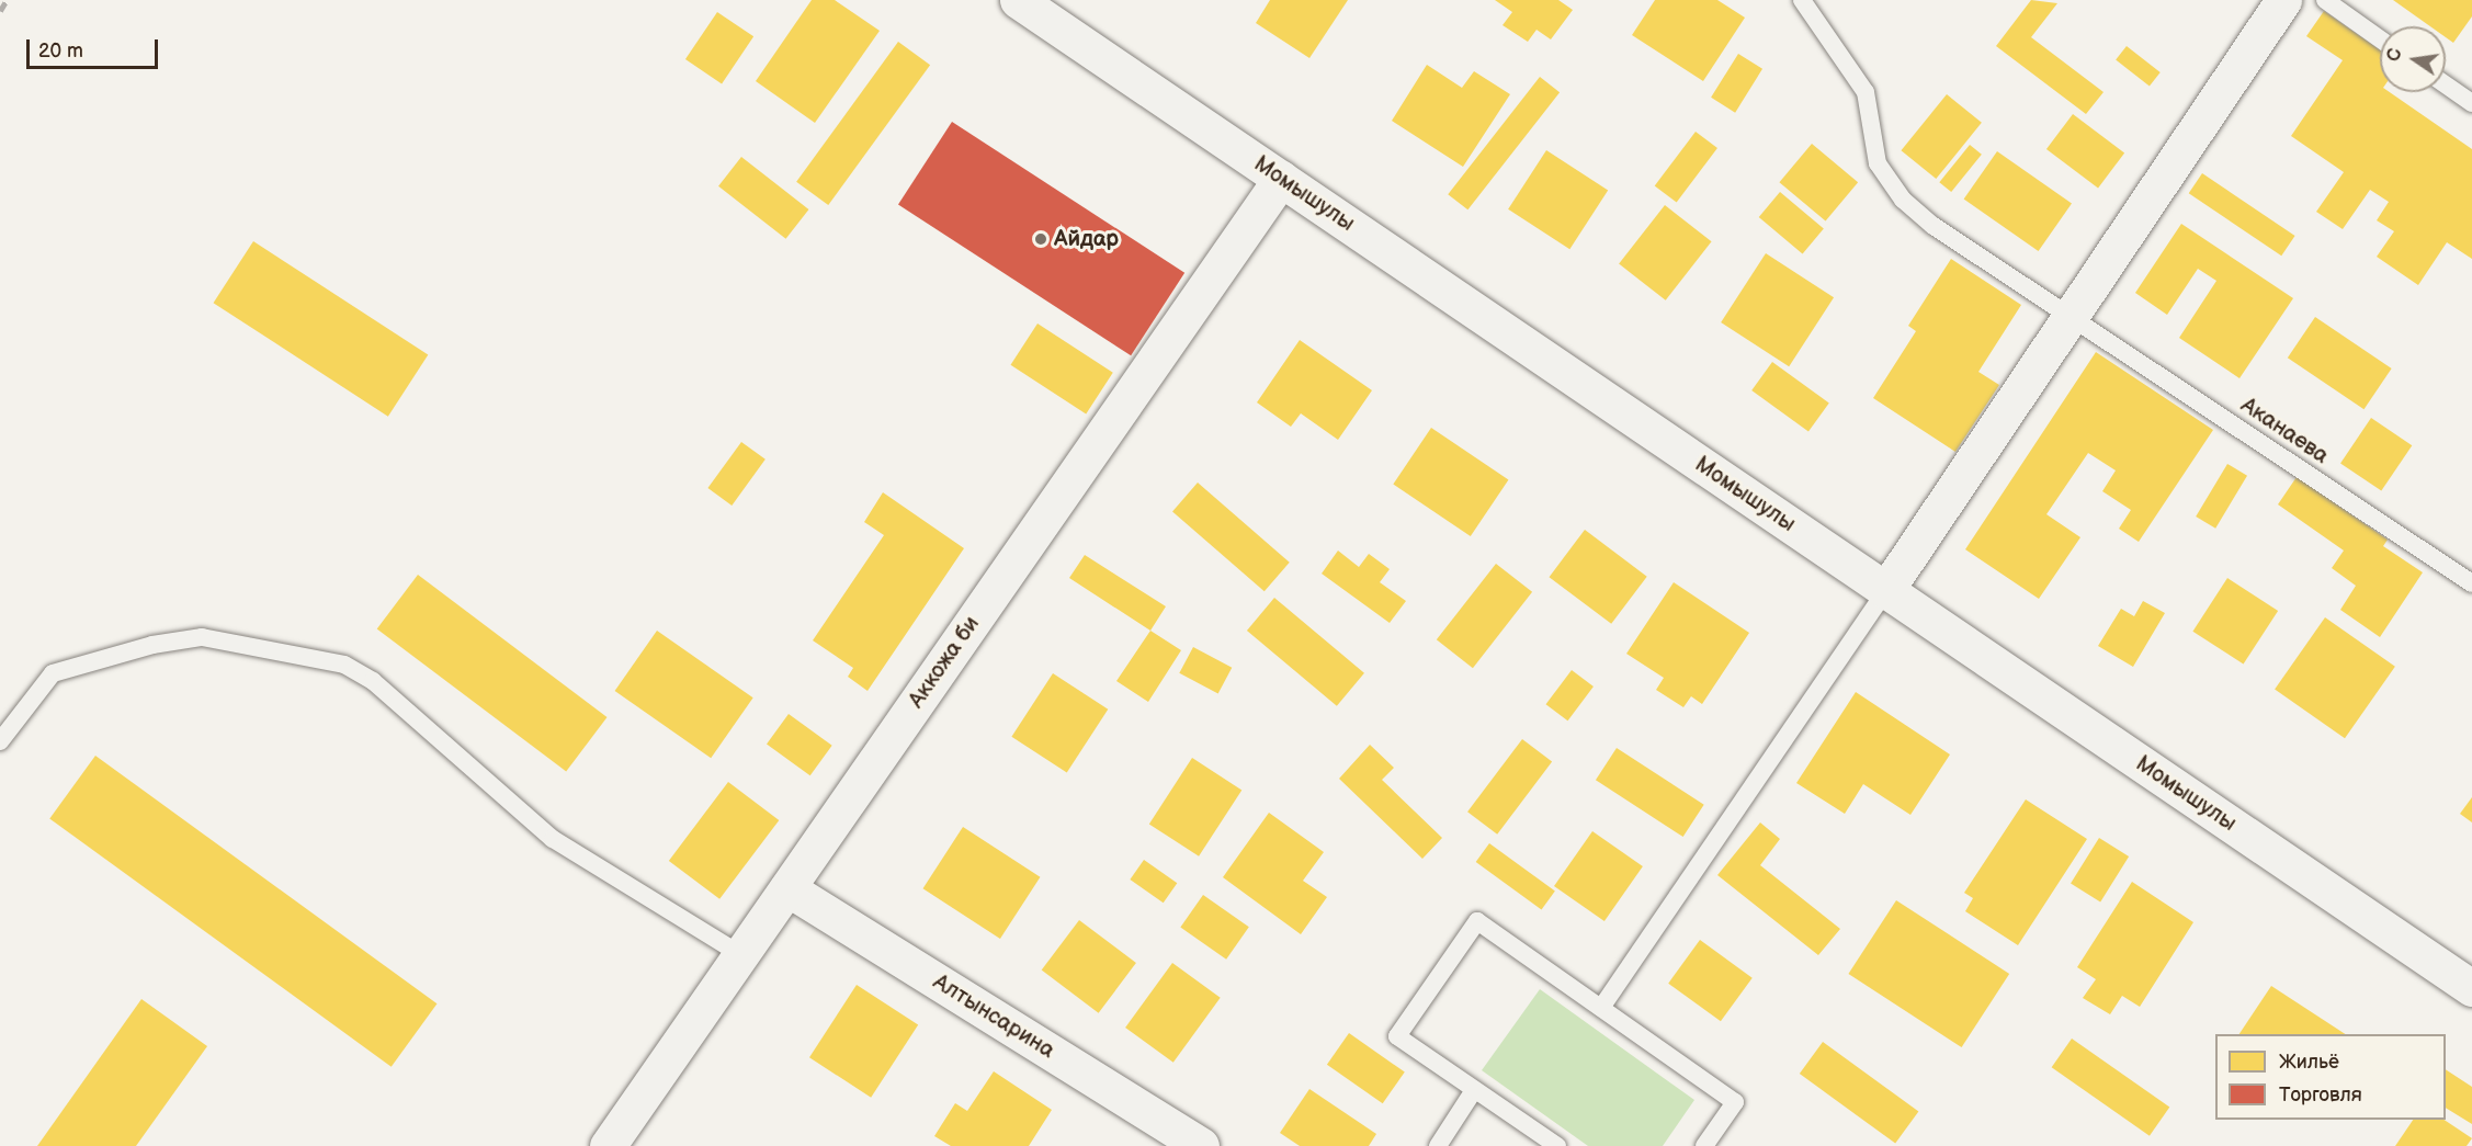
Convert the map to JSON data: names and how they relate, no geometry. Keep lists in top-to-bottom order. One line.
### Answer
{"streets":{"street":["Момышулы","Аккожа би","Алтынсарина"],"lane":["Аканаева"]},"crossings":[["Момышулы","Аккожа би"],["Аккожа би","Алтынсарина"]],"places":["Айдар"],"legend":["Жильё","Торговля"],"scale_bar":"20 m","north":"left"}
